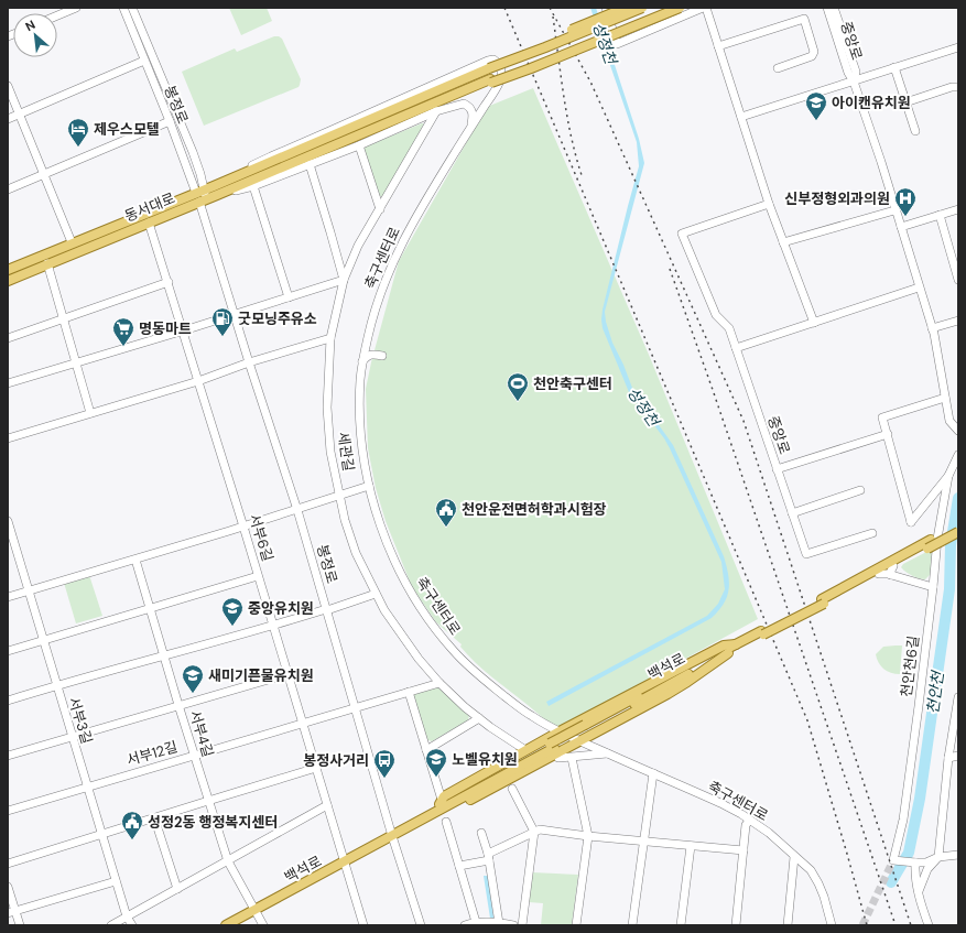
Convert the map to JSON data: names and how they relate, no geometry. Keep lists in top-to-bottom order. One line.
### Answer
{"streets":{"main road":["동서대로","백석로"],"street":["중앙로","봉정로","축구센터로","세관길","서부6길","천안천6길","서부3길","서부4길","서부12길"]},"crossings":[["중앙로","천안천6길"],["봉정로","동서대로"],["봉정로","축구센터로"],["봉정로","백석로"],["봉정로","서부12길"],["동서대로","축구센터로"],["동서대로","서부6길"],["세관길","서부12길"],["서부6길","백석로"],["서부6길","서부12길"],["백석로","서부4길"],["서부3길","서부12길"],["서부4길","서부12길"]],"water":["성정천","천안천"],"places":{"school or university":["아이캔유치원","중앙유치원","새미기픈물유치원","노벨유치원"],"hotel":["제우스모텔"],"hospital":["신부정형외과의원"],"fuel station":["굿모닝주유소"],"supermarket":["명동마트"],"sports":["천안축구센터"],"public building":["천안운전면허학과시험장","성정2동 행정복지센터"],"bus stop":["봉정사거리"]},"north":"top left"}
